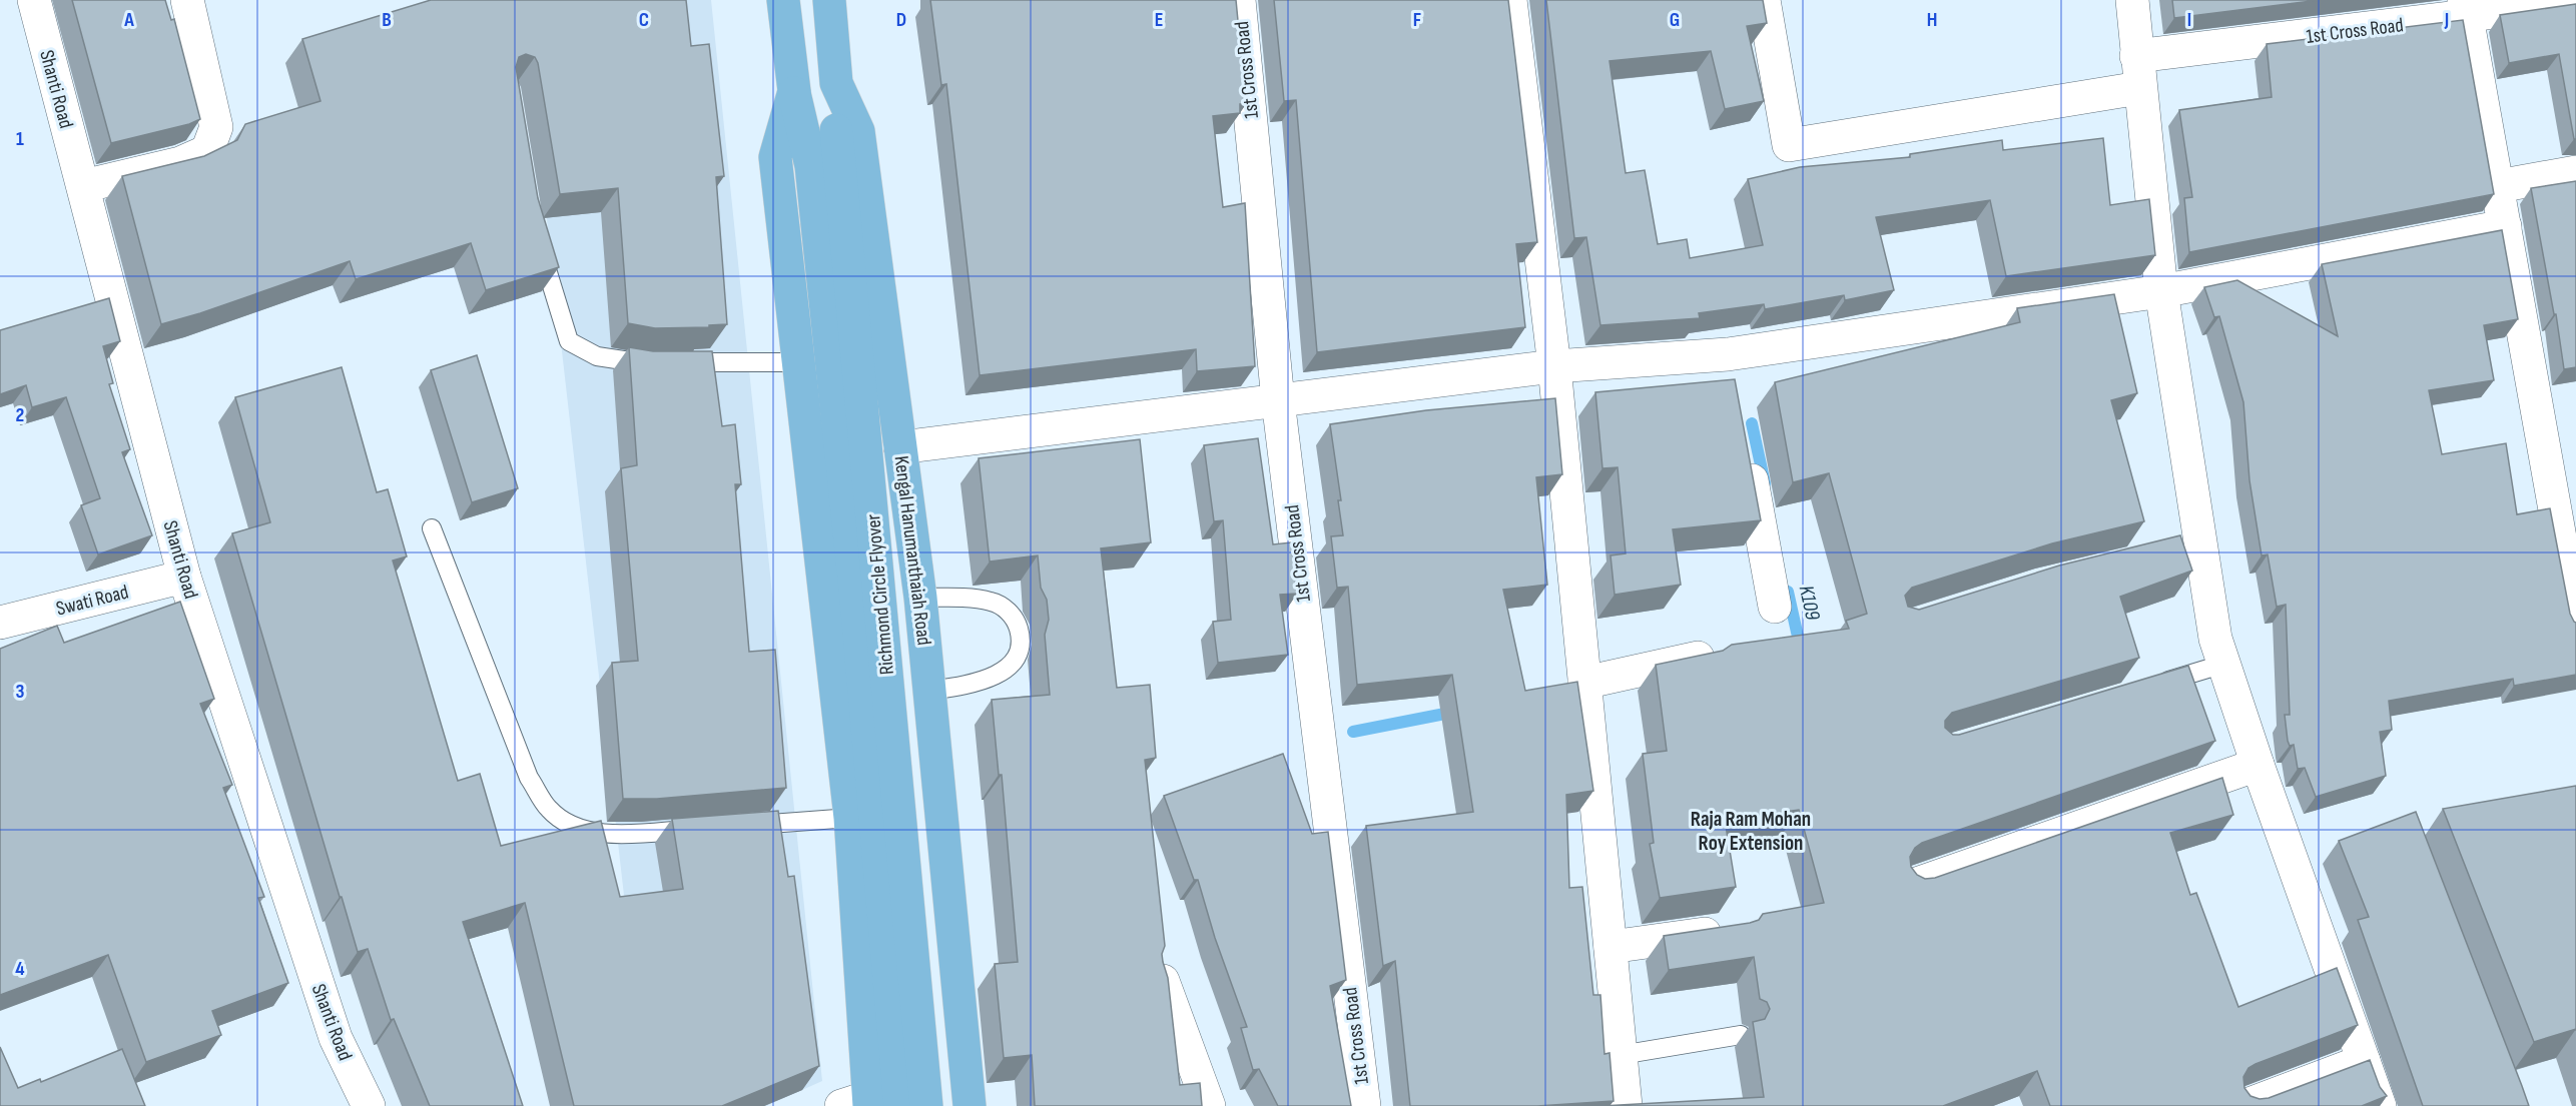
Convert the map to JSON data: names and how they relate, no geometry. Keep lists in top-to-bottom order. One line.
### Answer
{"streets":{"main road":["Kengal Hanumanthaiah Road","Richmond Circle Flyover"],"street":["1st Cross Road","Shanti Road","Swati Road"]},"crossings":[["Shanti Road","Swati Road"],["Kengal Hanumanthaiah Road","Richmond Circle Flyover"]],"districts":["Raja Ram Mohan Roy Extension"],"water":["K109"],"grid":{"columns":["A","B","C","D","E","F","G","H","I","J"],"rows":["1","2","3","4"]}}
